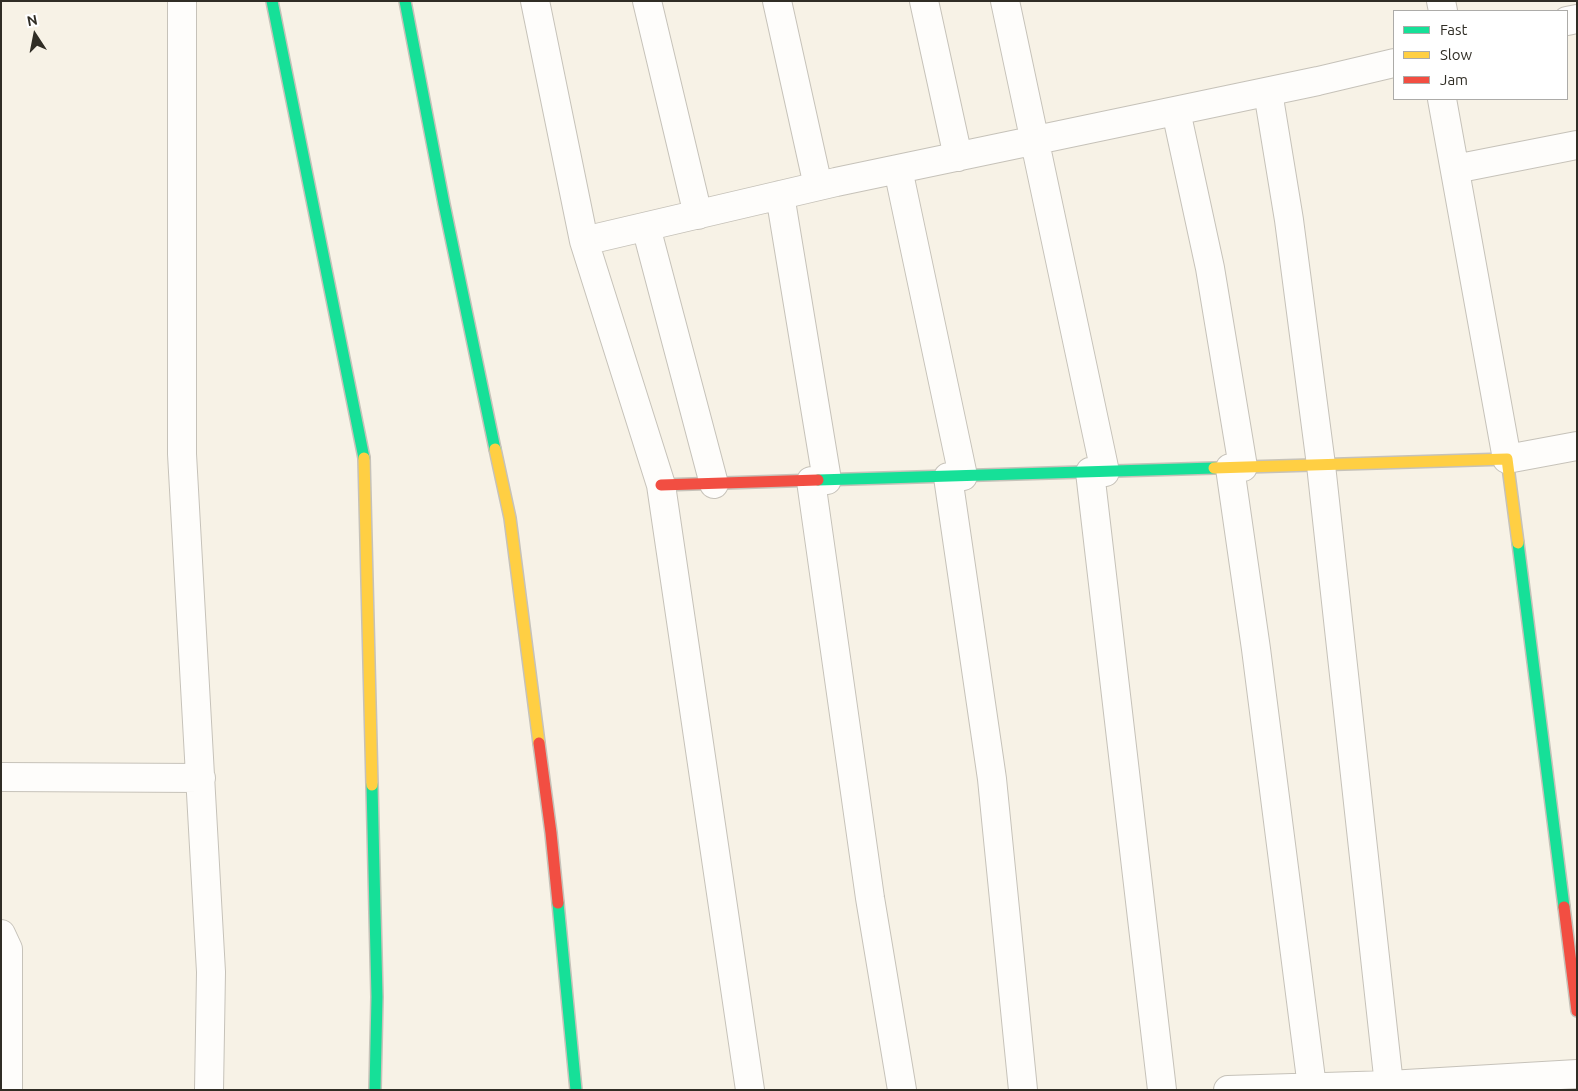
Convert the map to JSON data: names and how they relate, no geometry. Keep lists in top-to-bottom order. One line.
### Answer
{"legend":["Fast","Slow","Jam"],"north":"top"}
